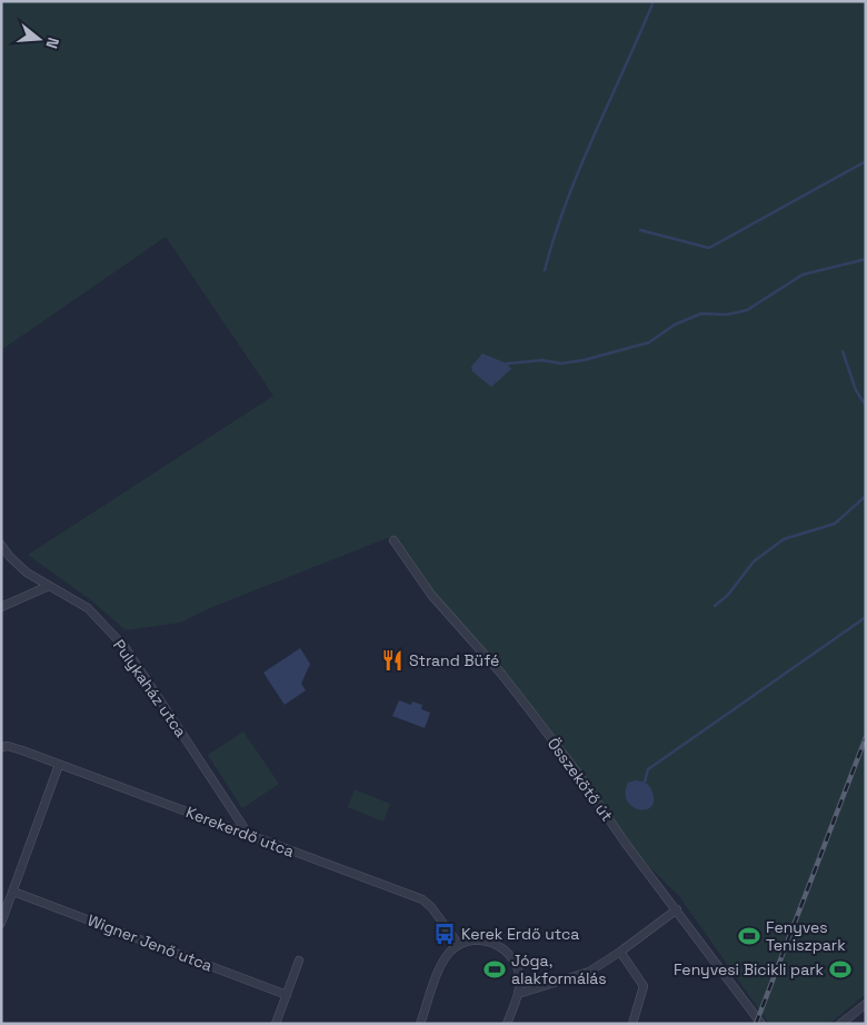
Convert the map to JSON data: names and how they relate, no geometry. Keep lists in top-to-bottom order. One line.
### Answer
{"streets":{"street":["Pulykaház utca","Összekötő út","Kerekerdő utca","Wigner Jenő utca"]},"crossings":[["Pulykaház utca","Kerekerdő utca"]],"places":{"restaurant":["Strand Büfé"],"bus stop":["Kerek Erdő utca"],"sports":["Fenyves Teniszpark","Jóga, alakformálás","Fenyvesi Bicikli park"]},"north":"right"}
